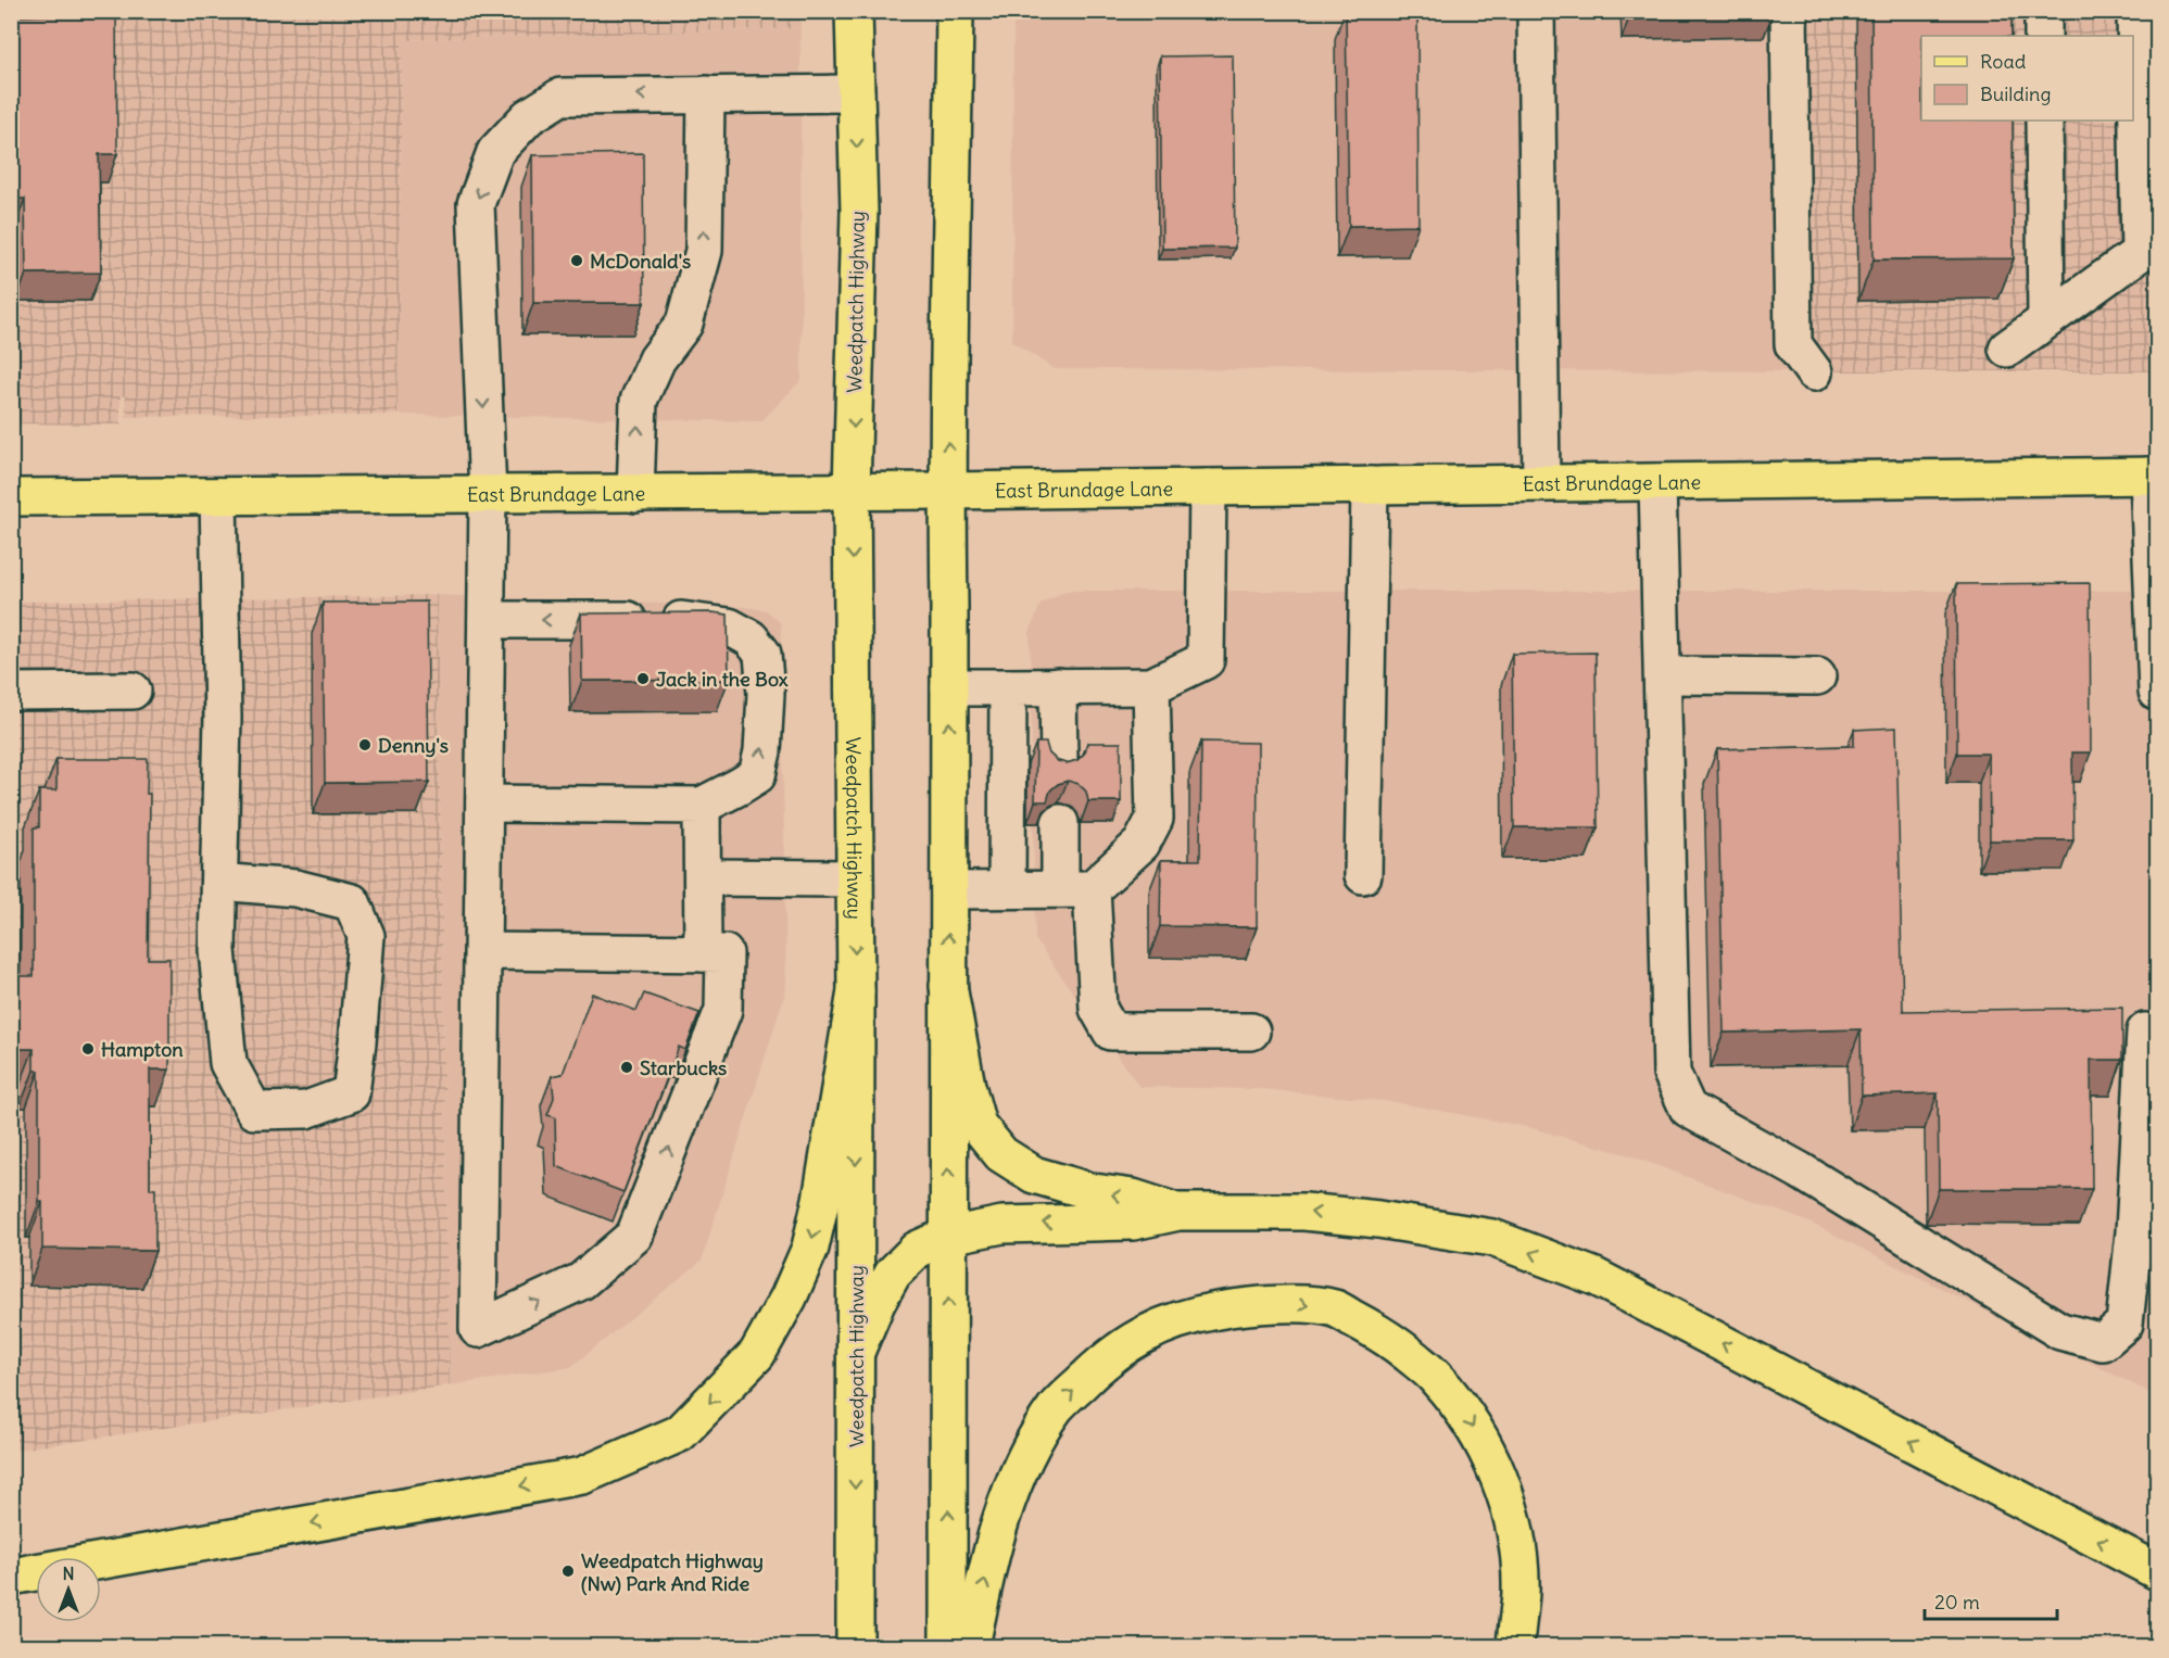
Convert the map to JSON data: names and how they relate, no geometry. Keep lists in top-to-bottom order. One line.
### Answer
{"streets":{"main road":["Weedpatch Highway","East Brundage Lane"]},"crossings":[["Weedpatch Highway","East Brundage Lane"]],"places":["McDonald's","Jack in the Box","Denny's","Hampton","Starbucks","Weedpatch Highway (Nw) Park And Ride"],"legend":["Road","Building"],"scale_bar":"20 m","north":"top"}
